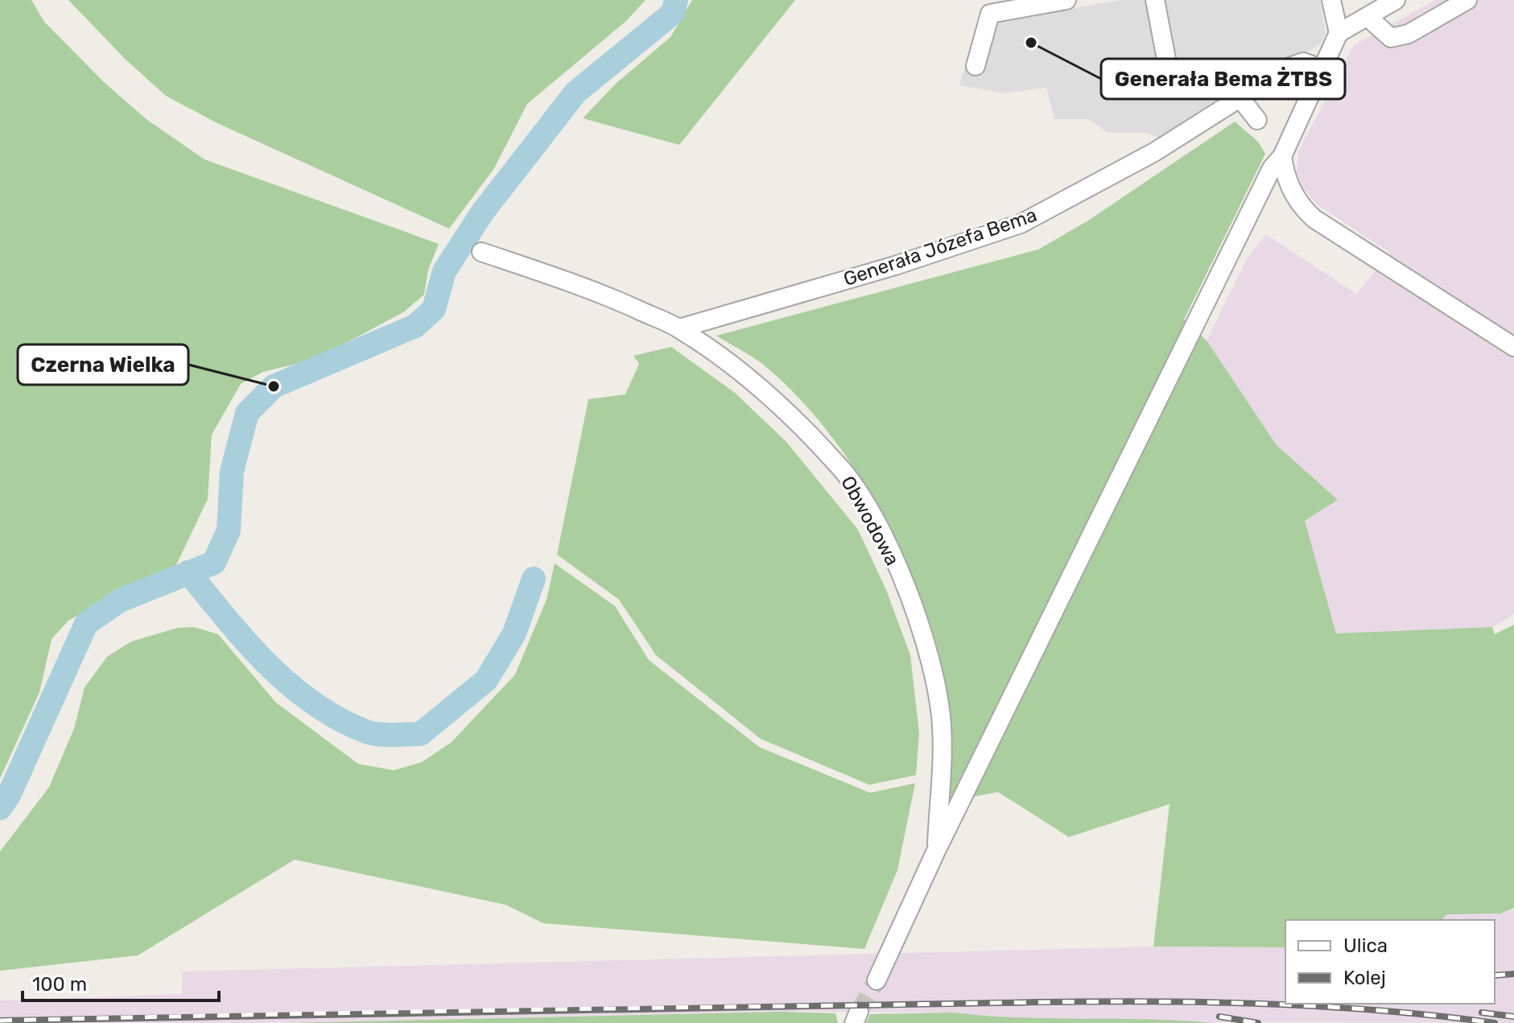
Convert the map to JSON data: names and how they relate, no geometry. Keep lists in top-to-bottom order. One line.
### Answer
{"streets":{"street":["Generała Józefa Bema","Obwodowa"]},"crossings":[["Generała Józefa Bema","Obwodowa"]],"places":["Generała Bema ŻTBS","Czerna Wielka"],"legend":["Ulica","Kolej"],"scale_bar":"100 m"}
